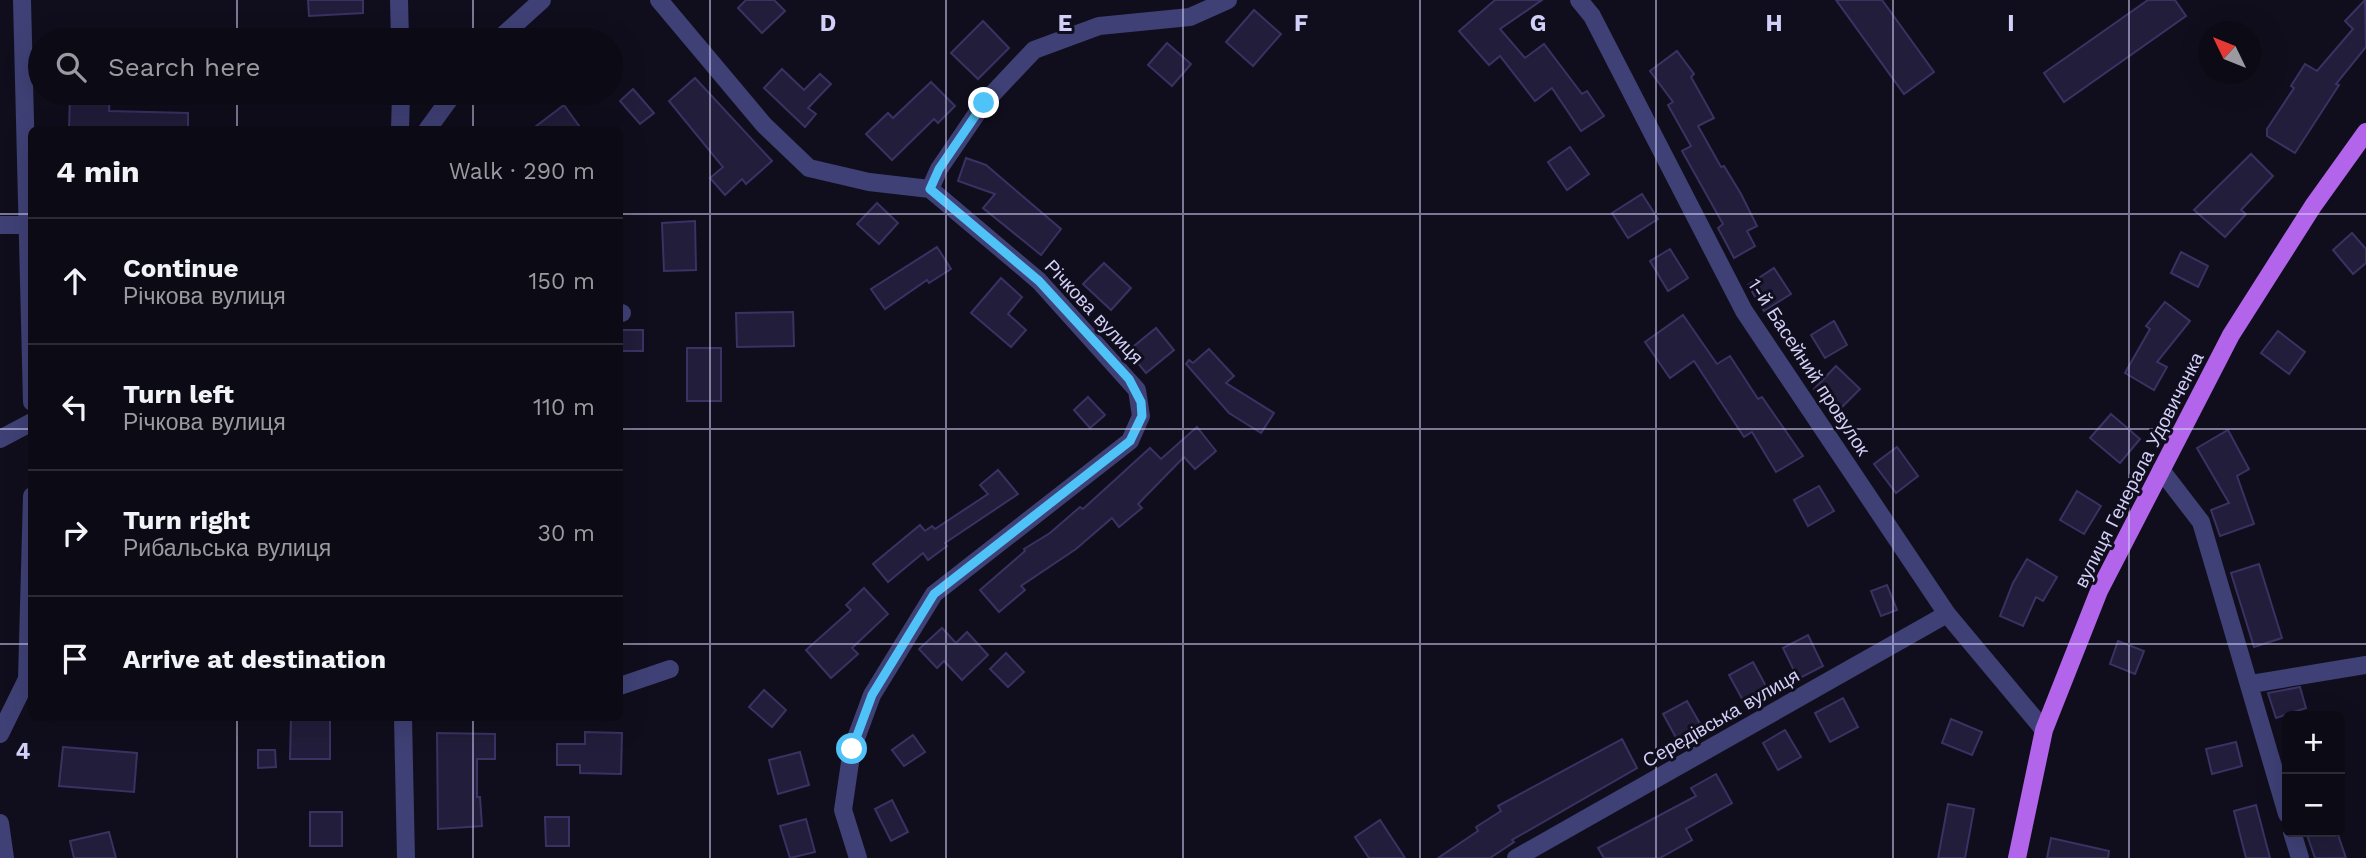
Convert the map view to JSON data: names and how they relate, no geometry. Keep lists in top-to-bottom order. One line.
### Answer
{"streets":{"main road":["вулиця Генерала Удовиченка"],"street":["Річкова вулиця","1-й Басейний провулок","Середівська вулиця"]},"crossings":[["1-й Басейний провулок","вулиця Генерала Удовиченка"],["1-й Басейний провулок","Середівська вулиця"]],"north":"top left","page":{"search":"Search here","heading":["4 min","Walk · 290 m"],"list":[["Continue","Річкова вулиця","150 m"],["Turn left","Річкова вулиця","110 m"],["Turn right","Рибальська вулиця","30 m"],"Arrive at destination"],"map_buttons":["+","−"]},"grid":{"columns":["D","E","F","G","H","I"],"rows":["4"]}}
